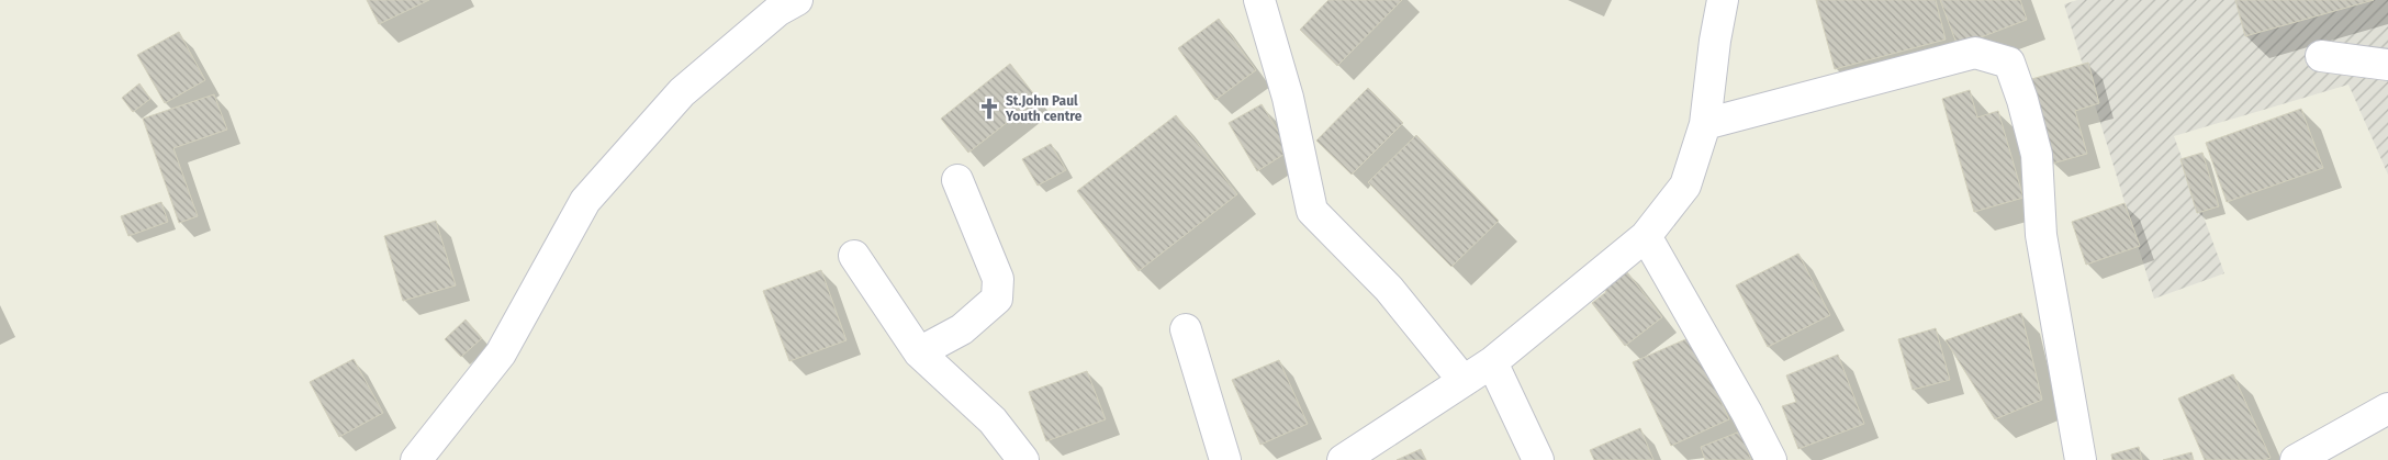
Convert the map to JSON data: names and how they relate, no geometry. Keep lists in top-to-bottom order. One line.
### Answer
{"places":{"church":["St.John Paul Youth centre"]}}
